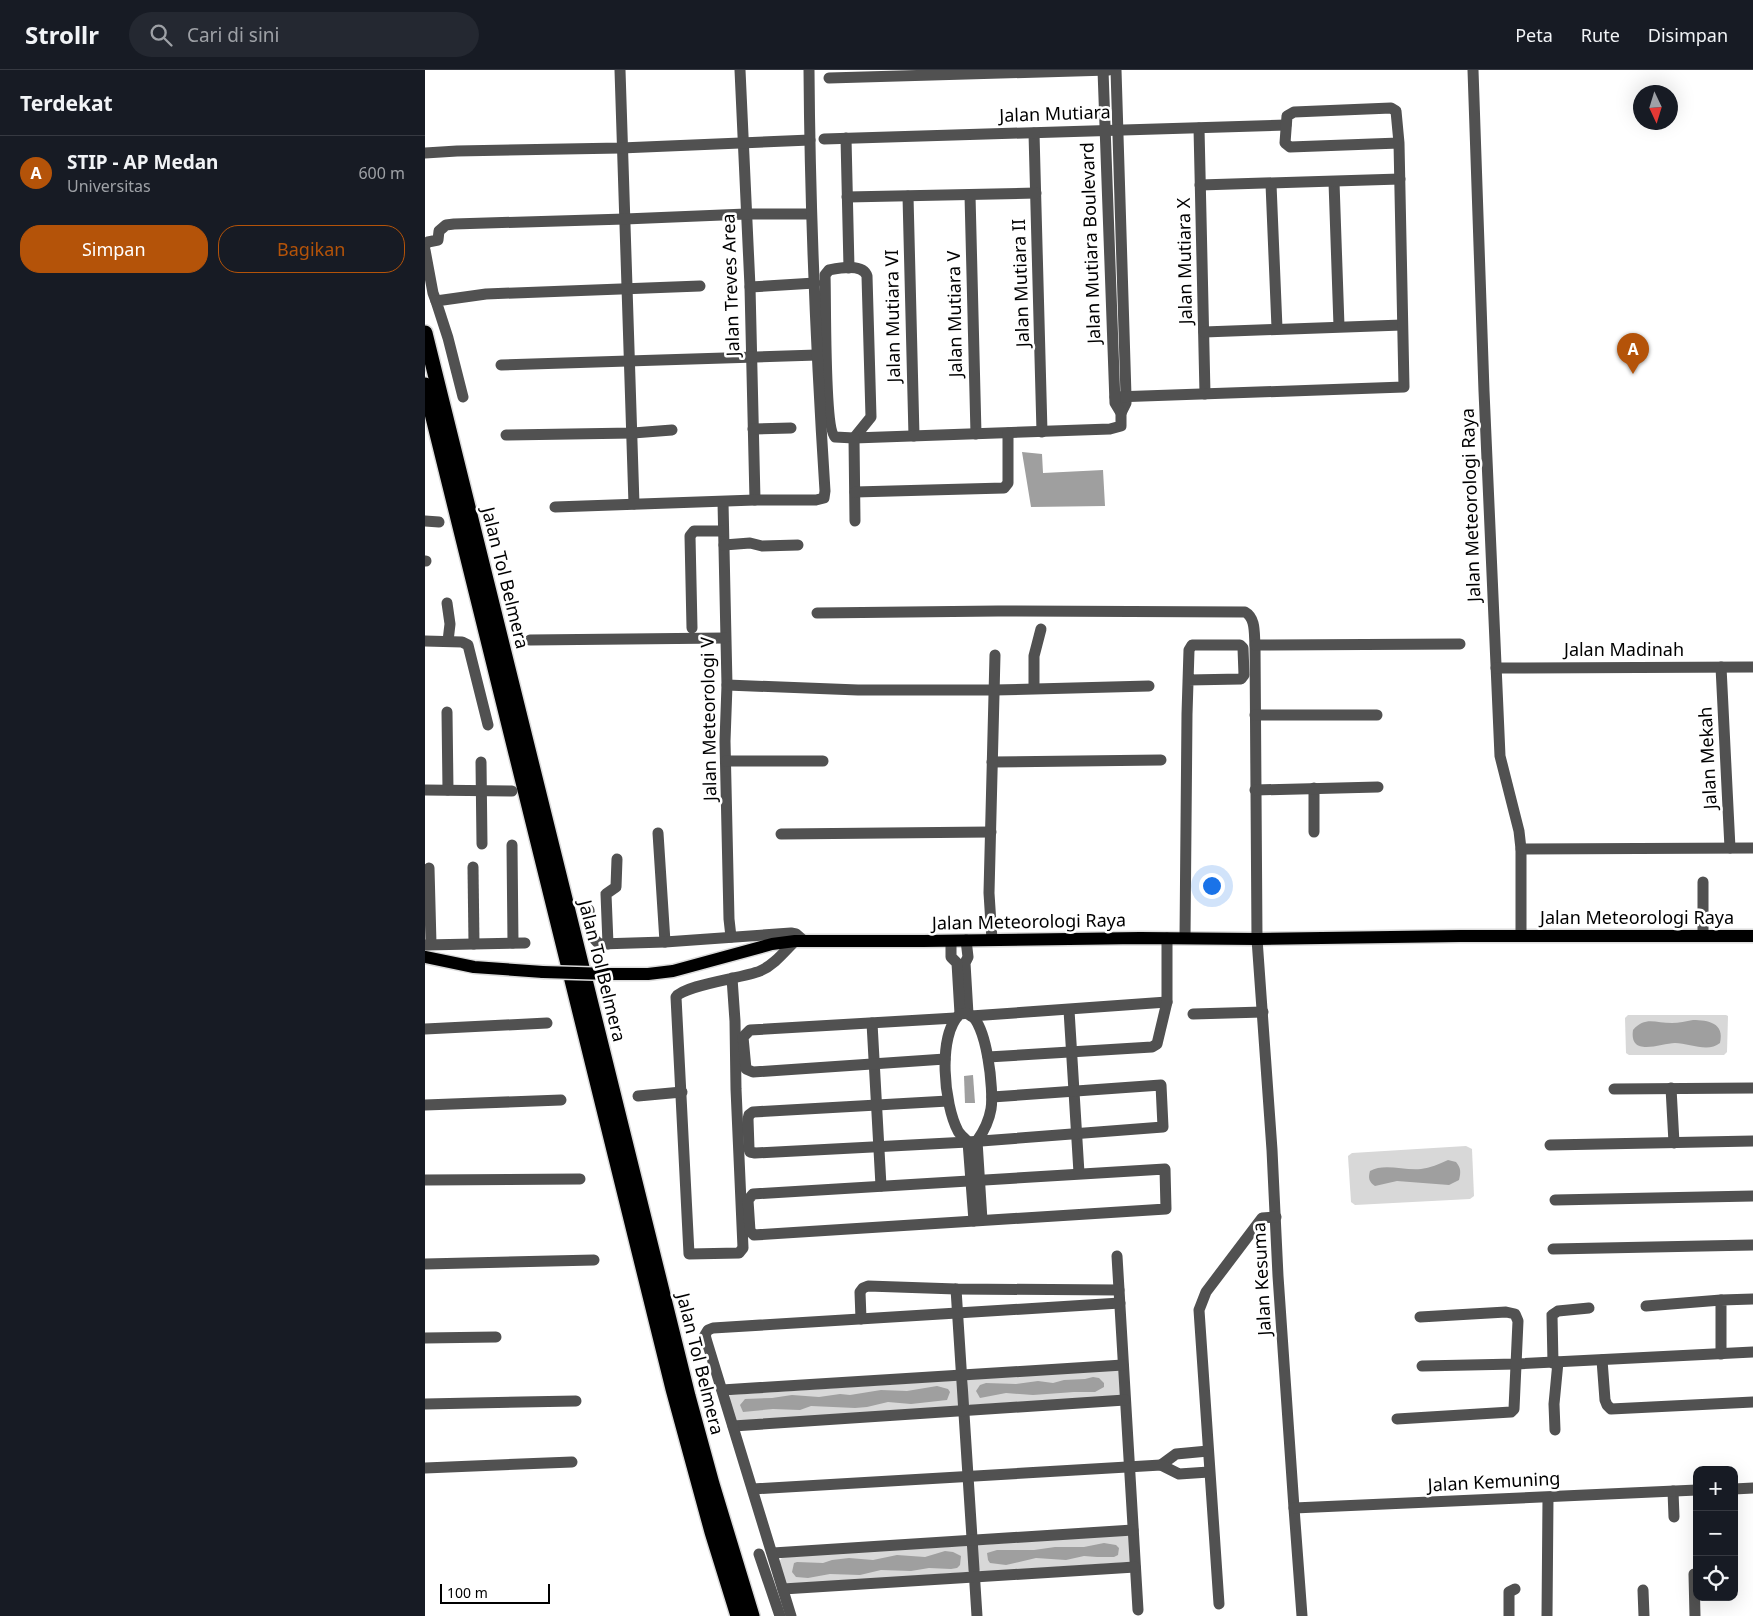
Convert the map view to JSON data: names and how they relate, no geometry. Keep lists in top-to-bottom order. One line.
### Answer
{"streets":{"highway":["Jalan Tol Belmera"],"main road":["Jalan Meteorologi Raya"],"street":["Jalan Mutiara","Jalan Mutiara Boulevard","Jalan Mutiara X","Jalan Mutiara II","Jalan Treves Area","Jalan Mutiara V","Jalan Mutiara VI","Jalan Madinah","Jalan Meteorologi V","Jalan Mekah","Jalan Kesuma","Jalan Kemuning"]},"crossings":[["Jalan Mutiara","Jalan Mutiara Boulevard"],["Jalan Mutiara","Jalan Mutiara X"],["Jalan Mutiara","Jalan Mutiara II"],["Jalan Mutiara Boulevard","Jalan Mutiara II"],["Jalan Meteorologi Raya","Jalan Madinah"],["Jalan Meteorologi Raya","Jalan Kesuma"],["Jalan Madinah","Jalan Mekah"],["Jalan Kesuma","Jalan Kemuning"]],"scale_bar":"100 m","north":"bottom","page":{"header":"Strollr","search":"Cari di sini","nav":["Peta","Rute","Disimpan"],"heading":"Terdekat","list":[{"mark":"A","name":"STIP - AP Medan","note":"Universitas","value":"600 m"}],"buttons":["Simpan","Bagikan"],"pins":"A","map_buttons":["+","−"],"scale":"100 m"}}
